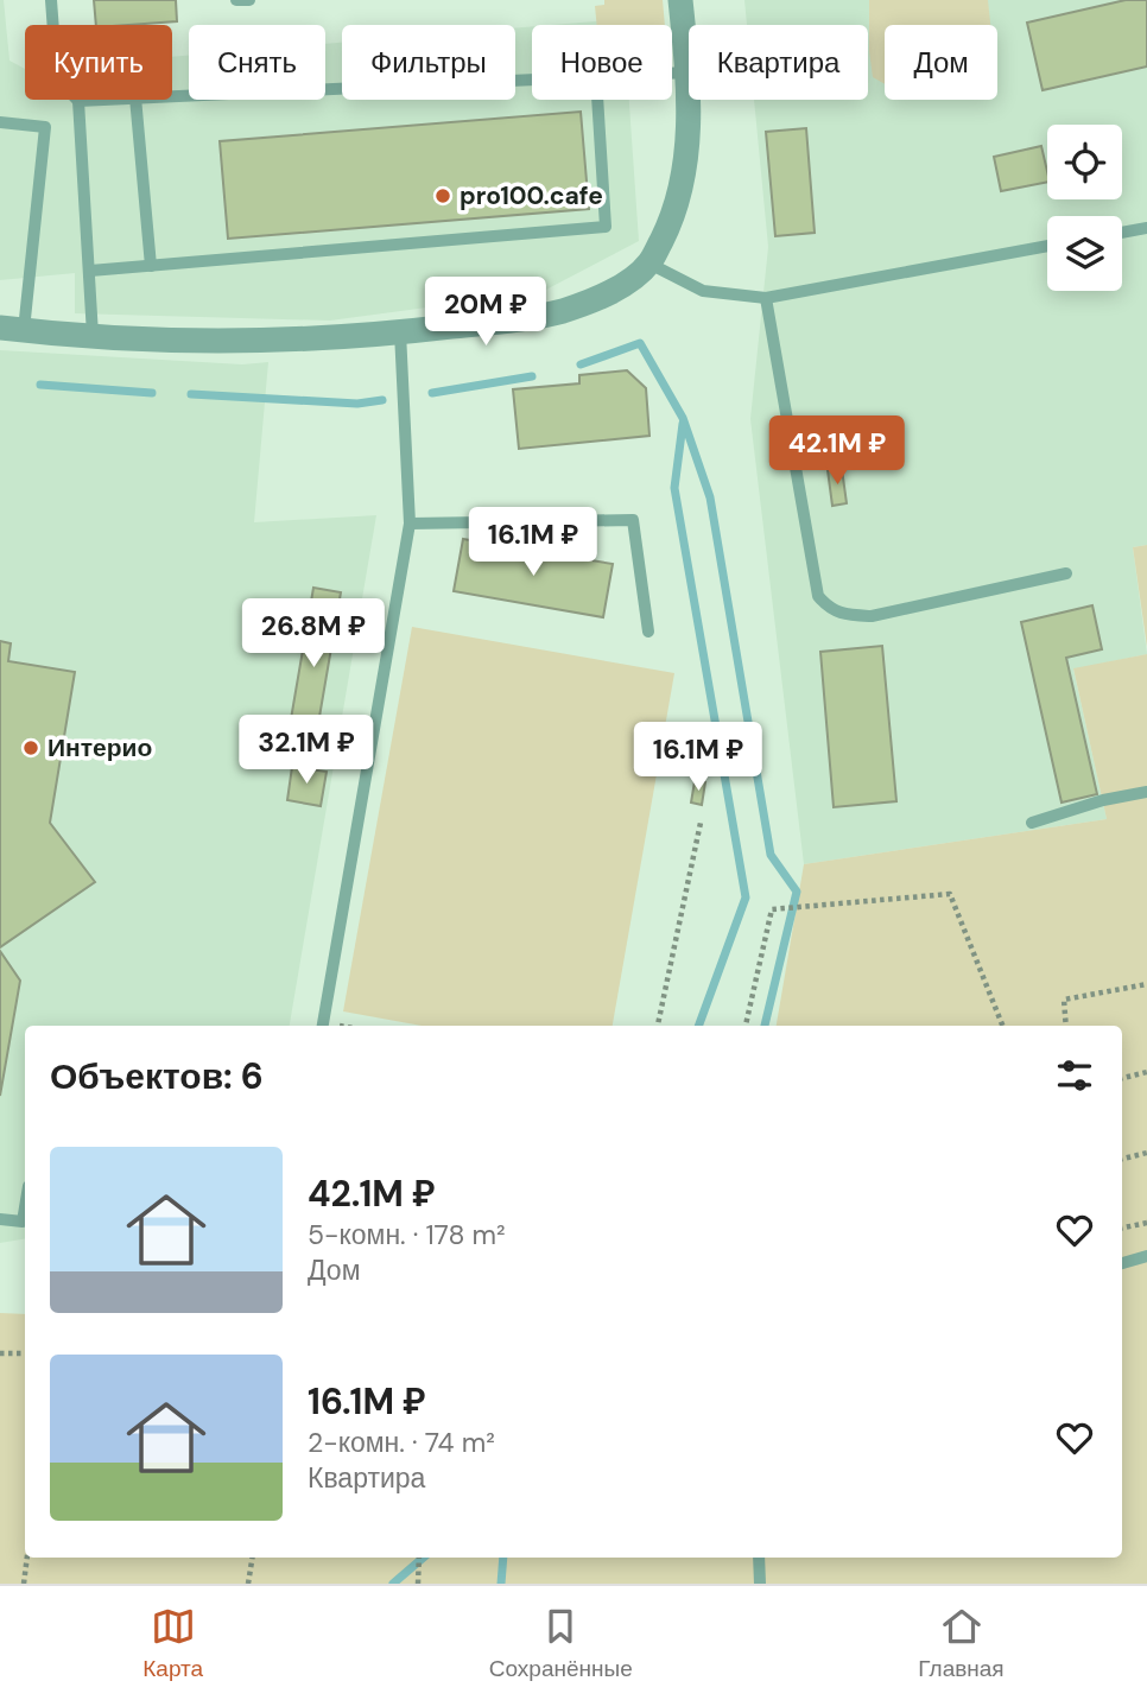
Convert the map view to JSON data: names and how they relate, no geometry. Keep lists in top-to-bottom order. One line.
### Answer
{"places":["pro100.cafe","Интерио"],"page":{"chip":["Купить","Снять","Фильтры","Новое","Квартира","Дом"],"price":["20M ₽","42.1M ₽","16.1M ₽","26.8M ₽","32.1M ₽","16.1M ₽"],"heading":"Объектов: 6","list":[{"name":"42.1M ₽","note":"5-комн. · 178 m² · Дом"},{"name":"16.1M ₽","note":"2-комн. · 74 m² · Квартира"}],"tabs":["Карта","Сохранённые","Главная"]}}
